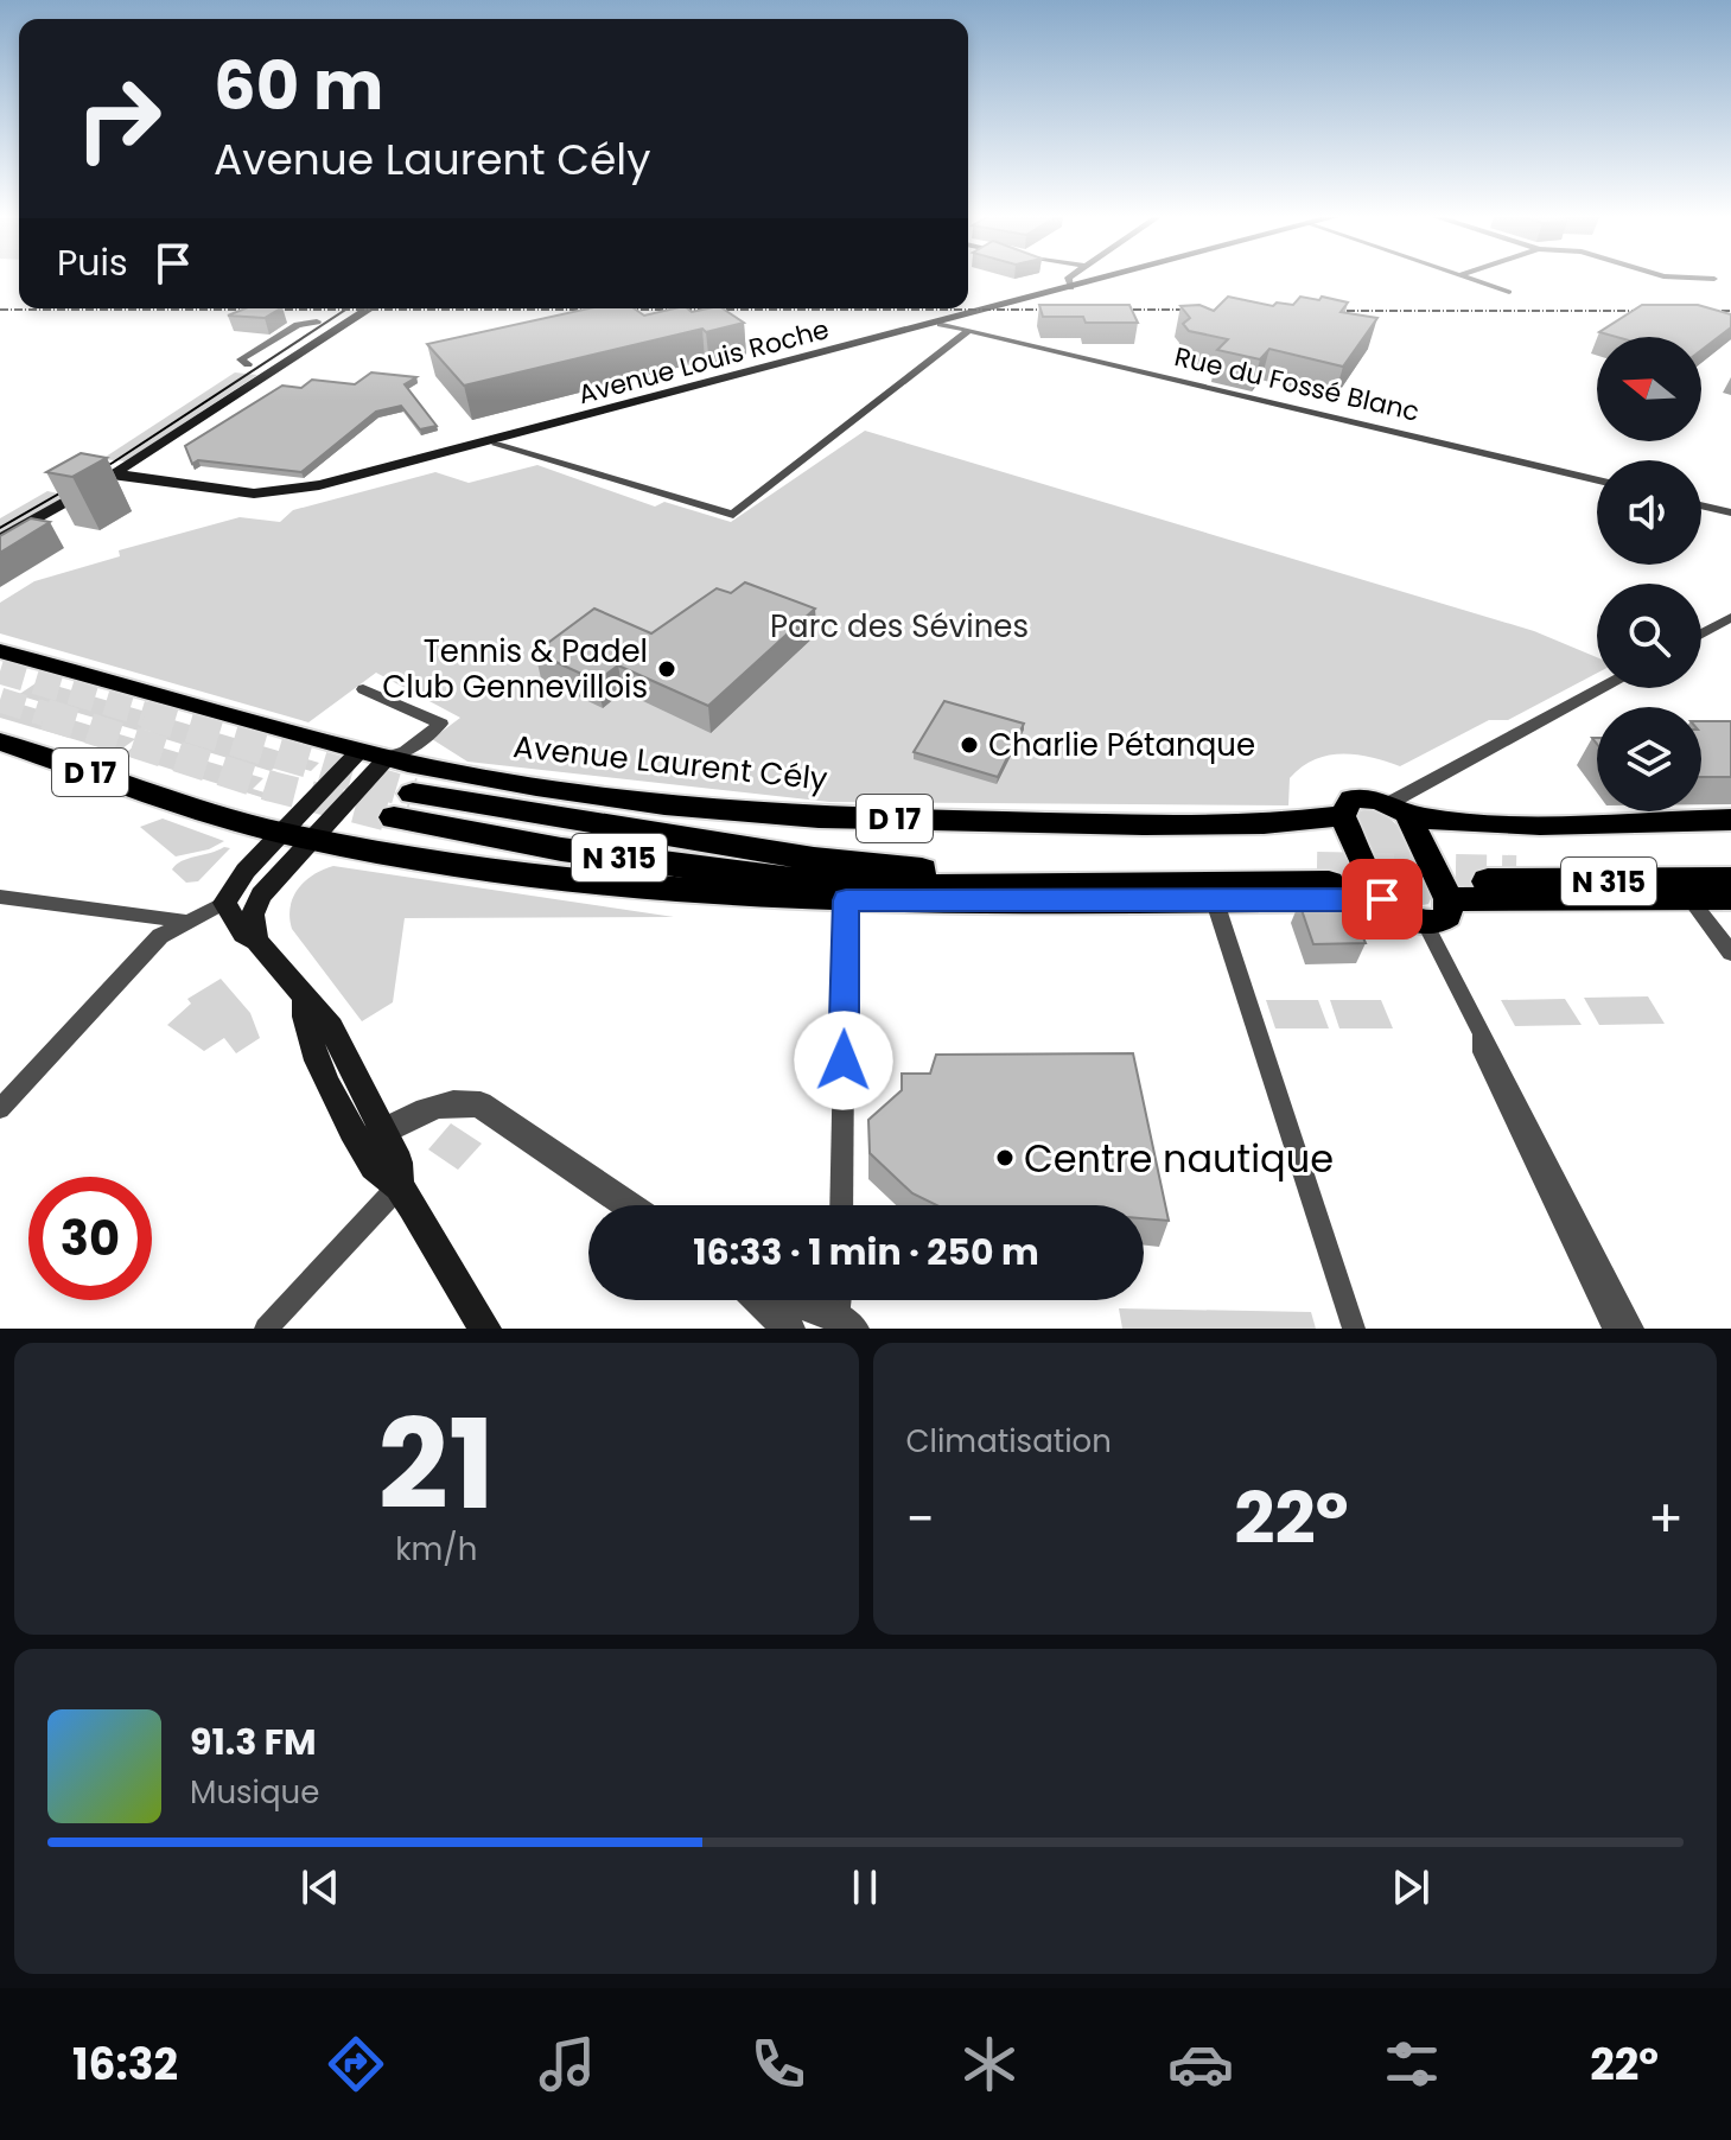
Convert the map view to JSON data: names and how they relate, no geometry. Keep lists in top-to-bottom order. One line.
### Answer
{"streets":{"highway":["N 315"],"main road":["Avenue Louis Roche","Avenue Laurent Cély","D 17"],"street":["Rue du Fossé Blanc"]},"crossings":[["Avenue Louis Roche","Rue du Fossé Blanc"]],"parks":["Parc des Sévines"],"places":["Tennis & Padel Club Gennevillois","Charlie Pétanque","Centre nautique"],"north":"left","page":{"turn":["60 m","Avenue Laurent Cély"],"then":"Puis","limit":"30","trip":"16:33 · 1 min · 250 m","tile":[["21","km/h"],"Climatisation"],"heat":["−","22°","+"],"song":["91.3 FM","Musique"],"tabs":["16:32","22°"]}}
